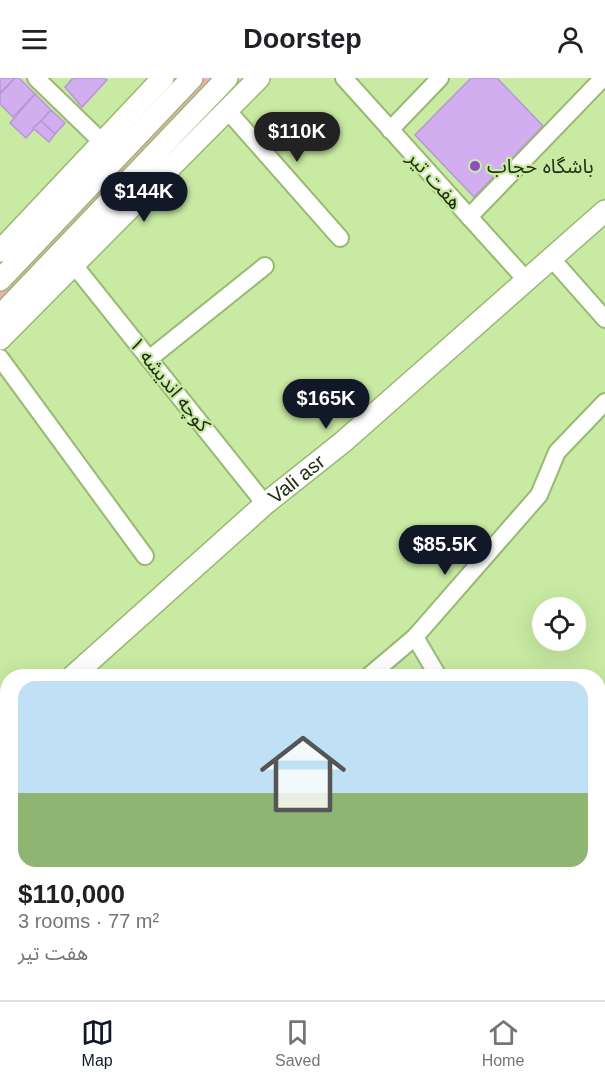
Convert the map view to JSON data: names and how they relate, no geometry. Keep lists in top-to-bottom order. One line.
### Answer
{"streets":{"main road":["Vali asr"],"street":["هفت تیر","کوچه اندیشه ۱"]},"crossings":[["هفت تیر","Vali asr"],["کوچه اندیشه ۱","Vali asr"]],"places":["باشگاه حجاب"],"page":{"header":"Doorstep","price":["$110K","$144K","$165K","$85.5K"],"list":[{"name":"$110,000","note":"3 rooms · 77 m² · هفت تیر"}],"tabs":["Map","Saved","Home"]}}
